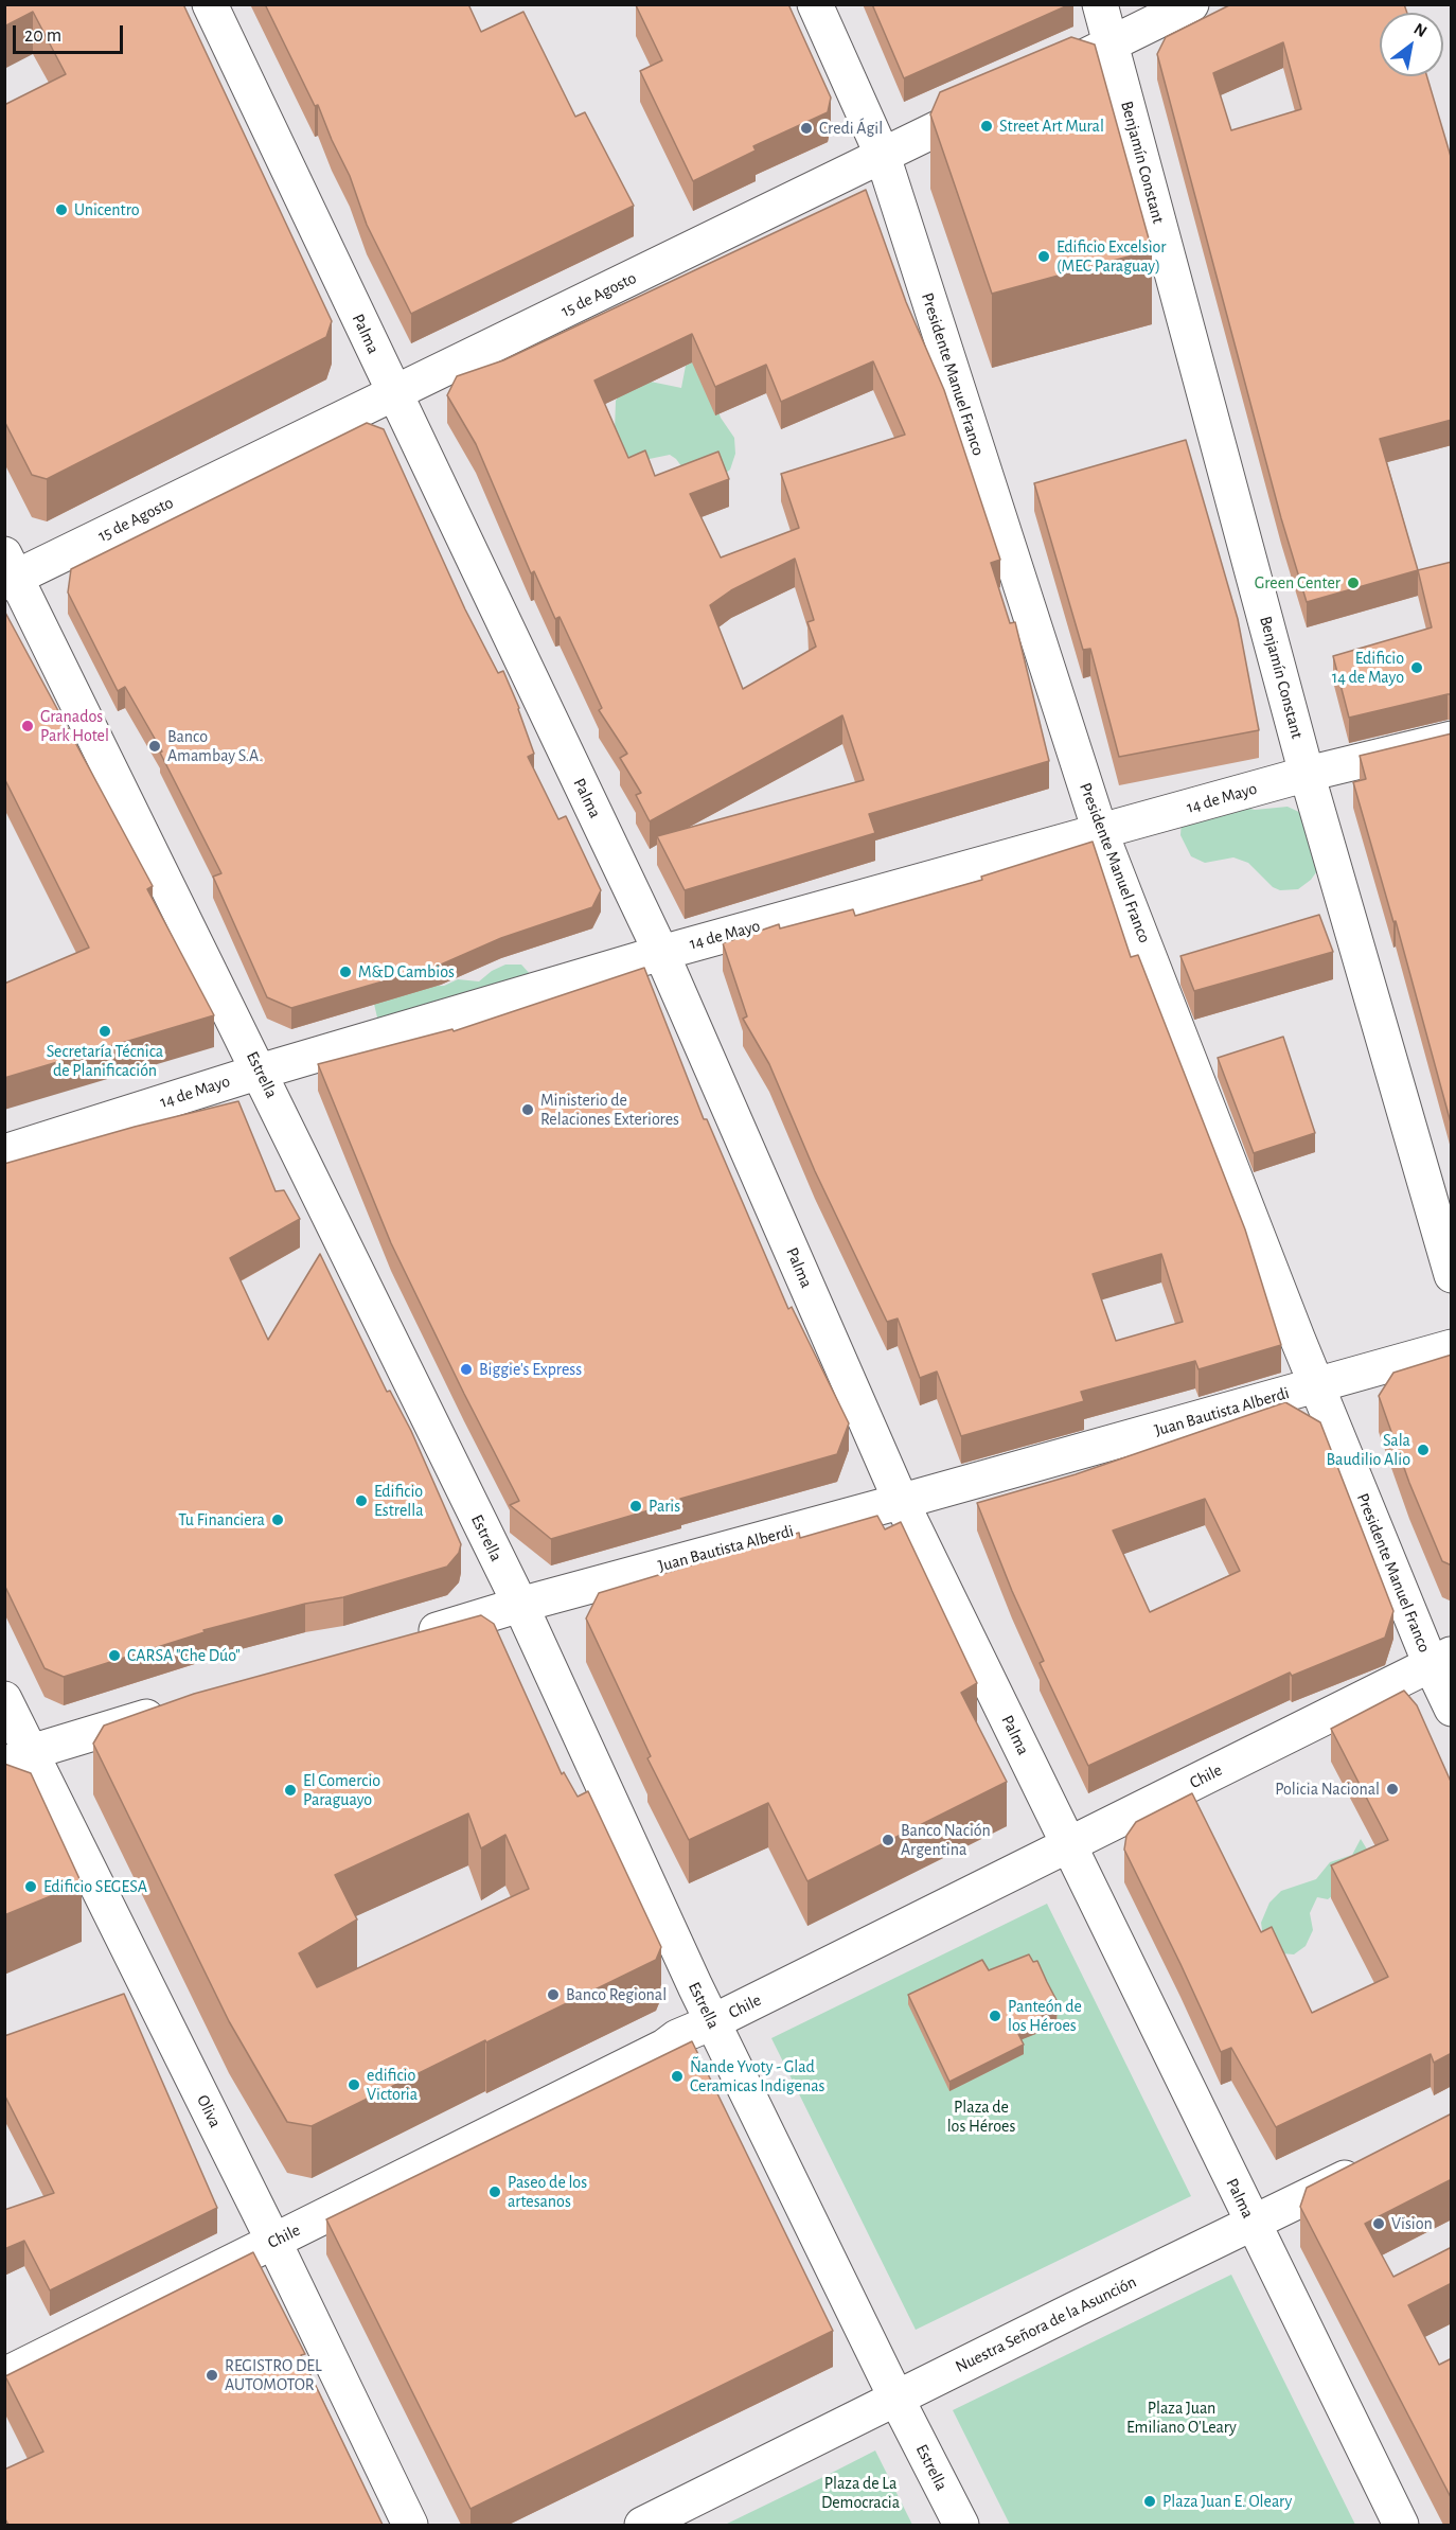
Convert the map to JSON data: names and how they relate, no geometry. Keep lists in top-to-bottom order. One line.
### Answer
{"streets":{"street":["Benjamín Constant","15 de Agosto","Palma","Presidente Manuel Franco","14 de Mayo","Estrella","Juan Bautista Alberdi","Chile","Oliva","Nuestra Señora de la Asunción"]},"crossings":[["Benjamín Constant","15 de Agosto"],["Benjamín Constant","14 de Mayo"],["15 de Agosto","Palma"],["15 de Agosto","Presidente Manuel Franco"],["15 de Agosto","Estrella"],["Palma","14 de Mayo"],["Palma","Juan Bautista Alberdi"],["Palma","Chile"],["Palma","Nuestra Señora de la Asunción"],["Presidente Manuel Franco","14 de Mayo"],["Presidente Manuel Franco","Juan Bautista Alberdi"],["Presidente Manuel Franco","Chile"],["14 de Mayo","Estrella"],["Estrella","Juan Bautista Alberdi"],["Estrella","Chile"],["Estrella","Nuestra Señora de la Asunción"],["Chile","Oliva"]],"parks":["Plaza de los Héroes","Plaza Juan Emiliano O'Leary","Plaza de La Democracia"],"places":["Street Art Mural","Credi Ágil","Unicentro","Edificio Excelsior (MEC Paraguay)","Green Center","Edificio 14 de Mayo","Granados Park Hotel","Banco Amambay S.A.","M&D Cambios","Secretaría Técnica de Planificación","Ministerio de Relaciones Exteriores","Biggie's Express","Sala Baudilio Alio","Edificio Estrella","Paris","Tu Financiera","CARSA \"Che Dúo\"","Policia Nacional","El Comercio Paraguayo","Banco Nación Argentina","Edificio SEGESA","Banco Regional","Panteón de los Héroes","Ñande Yvoty - Glad Ceramicas Indigenas","edificio Victoria","Paseo de los artesanos","Vision","REGISTRO DEL AUTOMOTOR","Plaza Juan E. Oleary"],"scale_bar":"20 m","north":"top right"}
